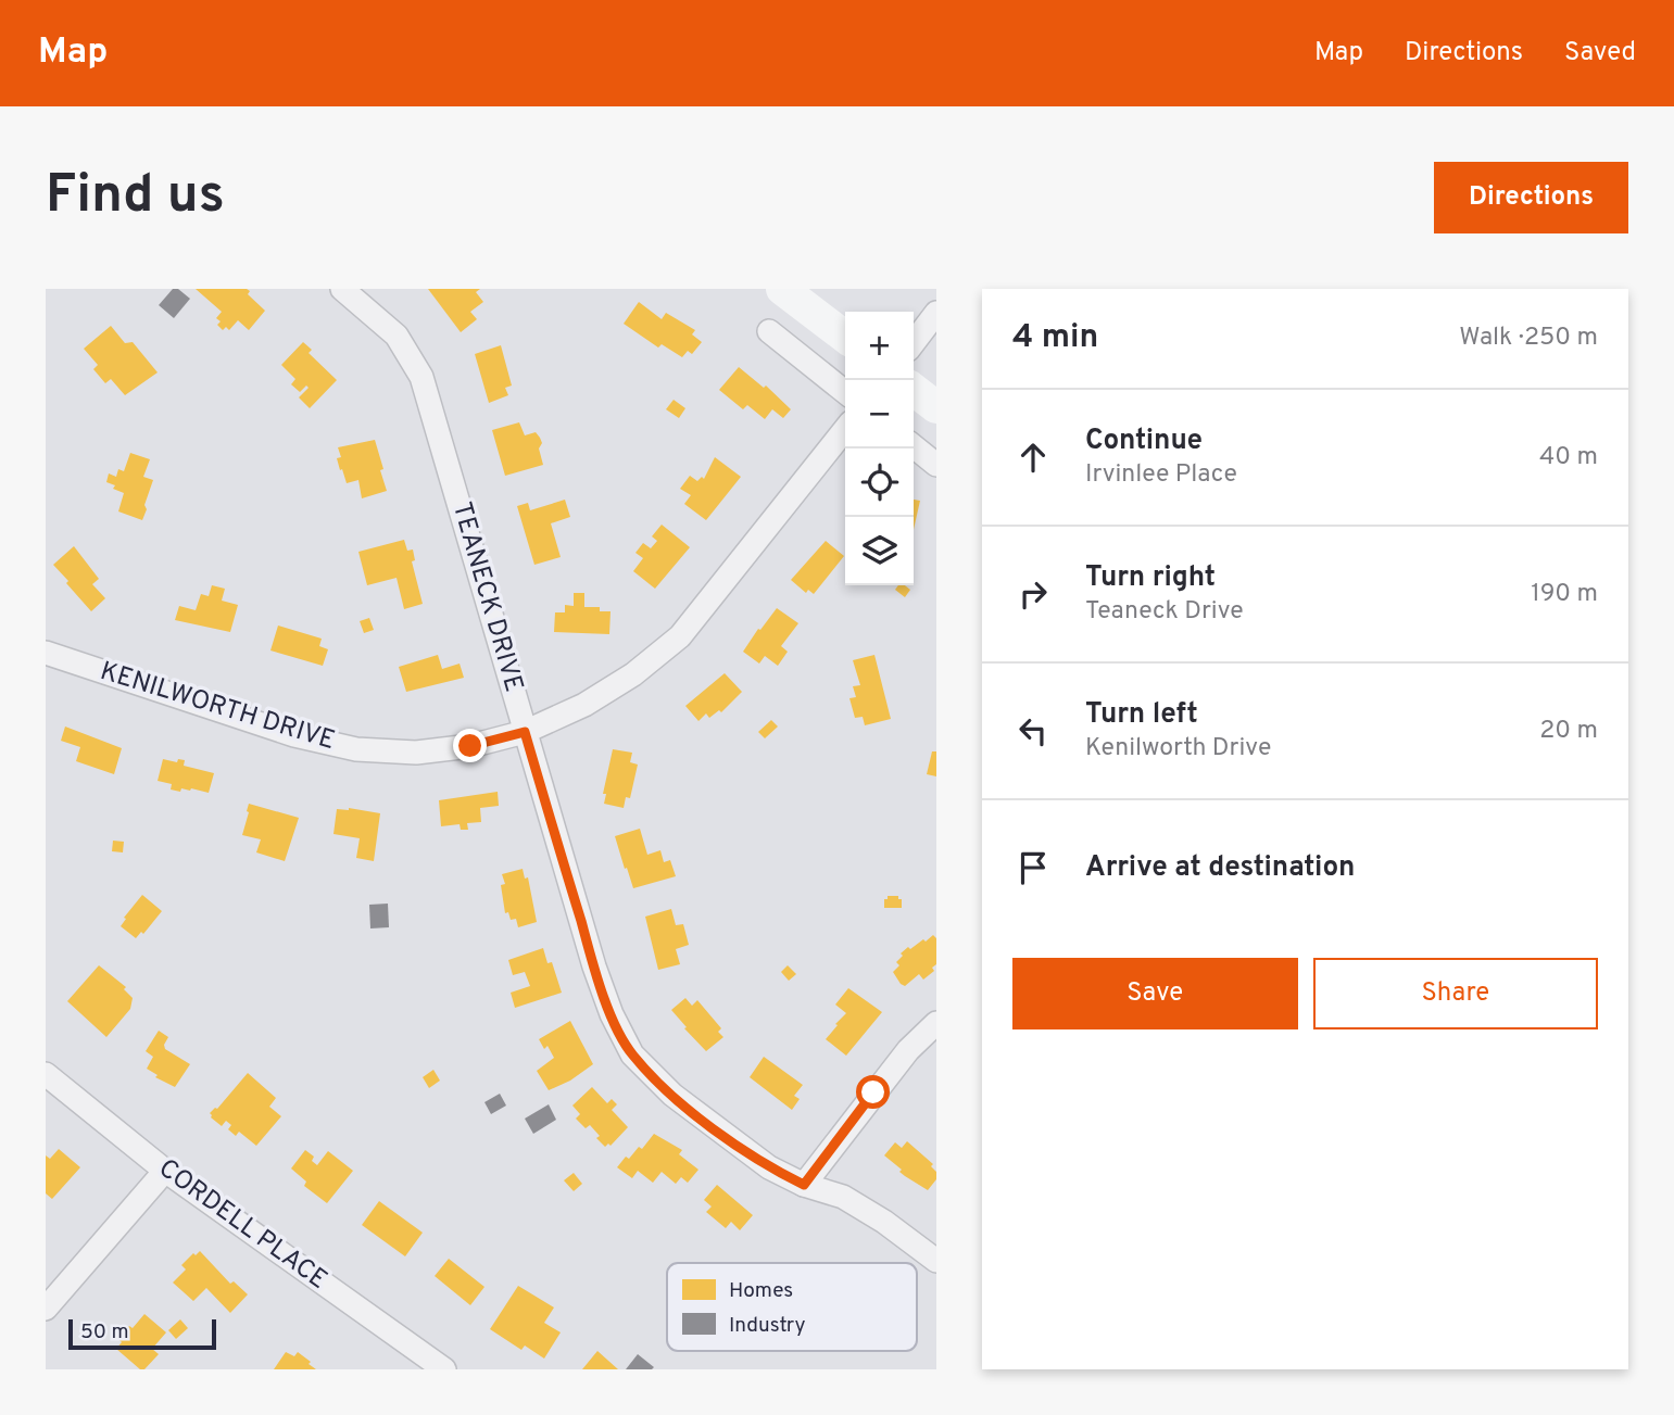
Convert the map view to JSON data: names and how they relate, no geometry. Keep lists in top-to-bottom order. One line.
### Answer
{"streets":{"street":["TEANECK DRIVE","KENILWORTH DRIVE","CORDELL PLACE"]},"crossings":[["TEANECK DRIVE","KENILWORTH DRIVE"]],"legend":["Homes","Industry"],"scale_bar":"50 m","page":{"header":"Map","nav":["Map","Directions","Saved"],"buttons":["Directions",["Save","Share"]],"title":"Find us","heading":["4 min","Walk · 250 m"],"map_buttons":["+","−"],"list":[["Continue","Irvinlee Place","40 m"],["Turn right","Teaneck Drive","190 m"],["Turn left","Kenilworth Drive","20 m"],"Arrive at destination"],"scale":"50 m"}}
